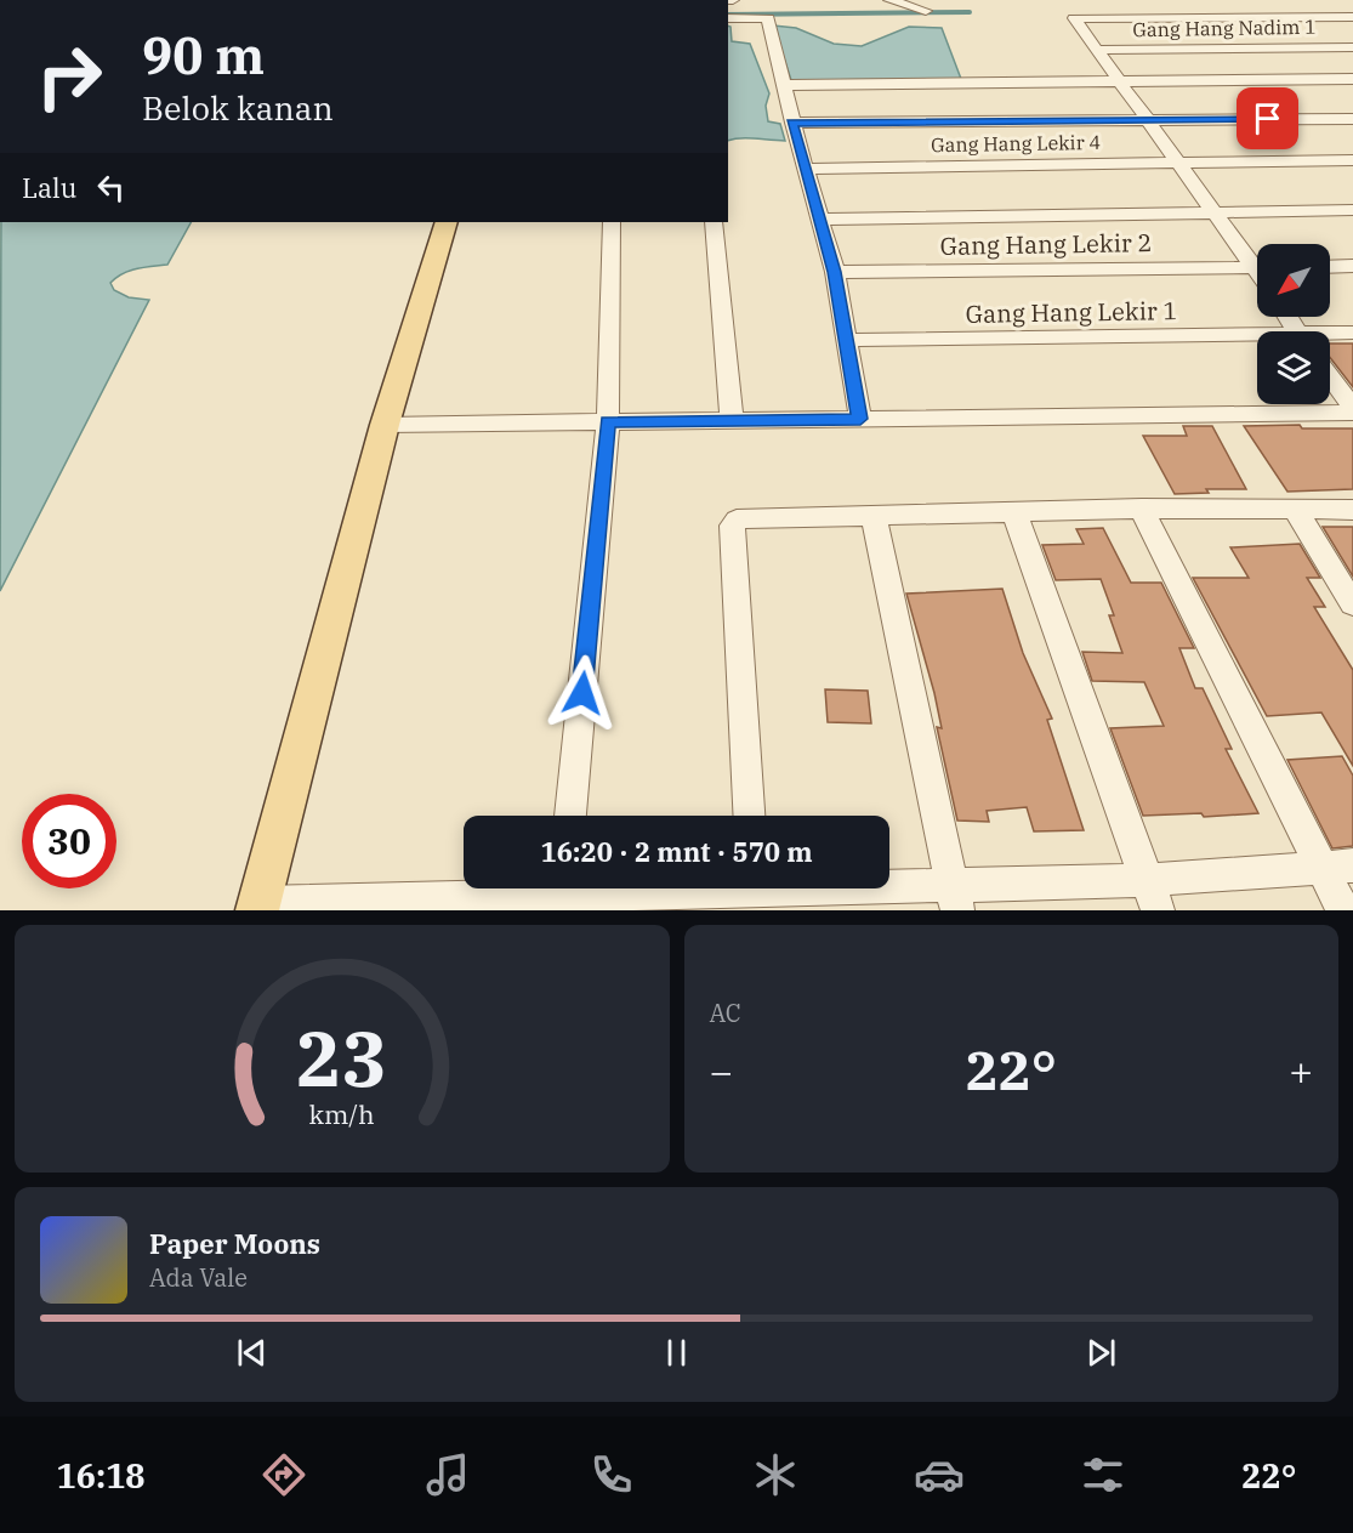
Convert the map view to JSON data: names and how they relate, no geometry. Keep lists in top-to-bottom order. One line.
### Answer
{"streets":{"street":["Gang Hang Nadim 1","Gang Hang Lekir 4","Gang Hang Lekir 2","Gang Hang Lekir 1"]},"north":"bottom left","page":{"turn":["90 m","Belok kanan"],"then":"Lalu","limit":"30","trip":"16:20 · 2 mnt · 570 m","tile":"AC","heat":["−","22°","+"],"song":["Paper Moons","Ada Vale"],"tabs":["16:18","22°"],"gauge":["23","km/h"]}}
